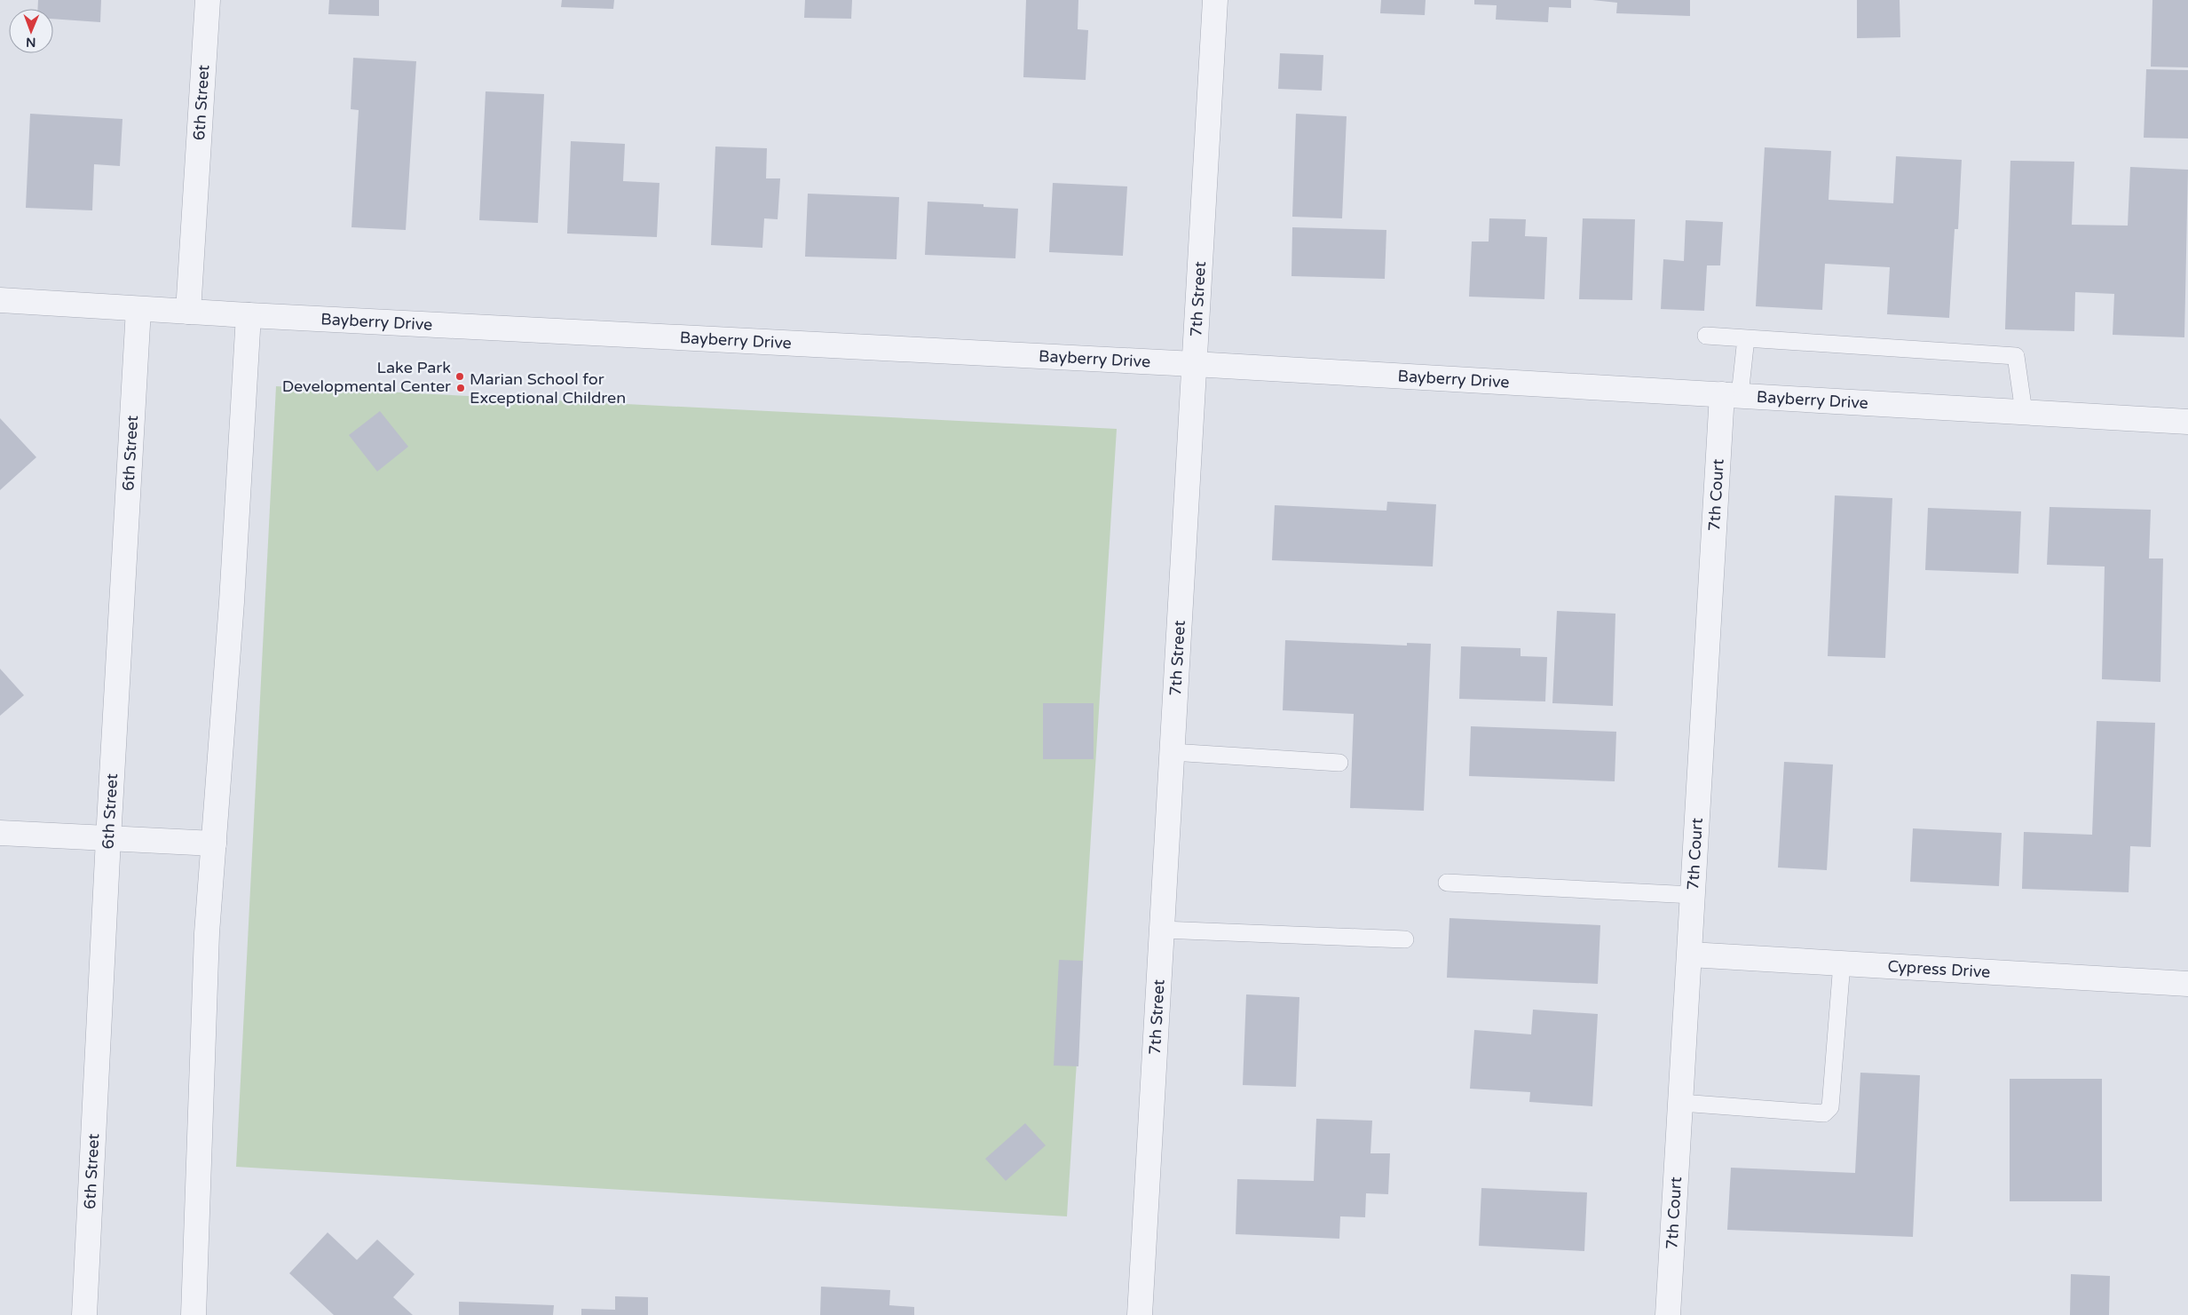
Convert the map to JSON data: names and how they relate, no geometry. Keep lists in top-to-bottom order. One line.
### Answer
{"streets":{"street":["6th Street","7th Street","Bayberry Drive","7th Court","Cypress Drive"]},"crossings":[["6th Street","Bayberry Drive"],["7th Street","Bayberry Drive"],["Bayberry Drive","7th Court"],["7th Court","Cypress Drive"]],"places":["Lake Park Developmental Center","Marian School for Exceptional Children"],"north":"bottom"}
